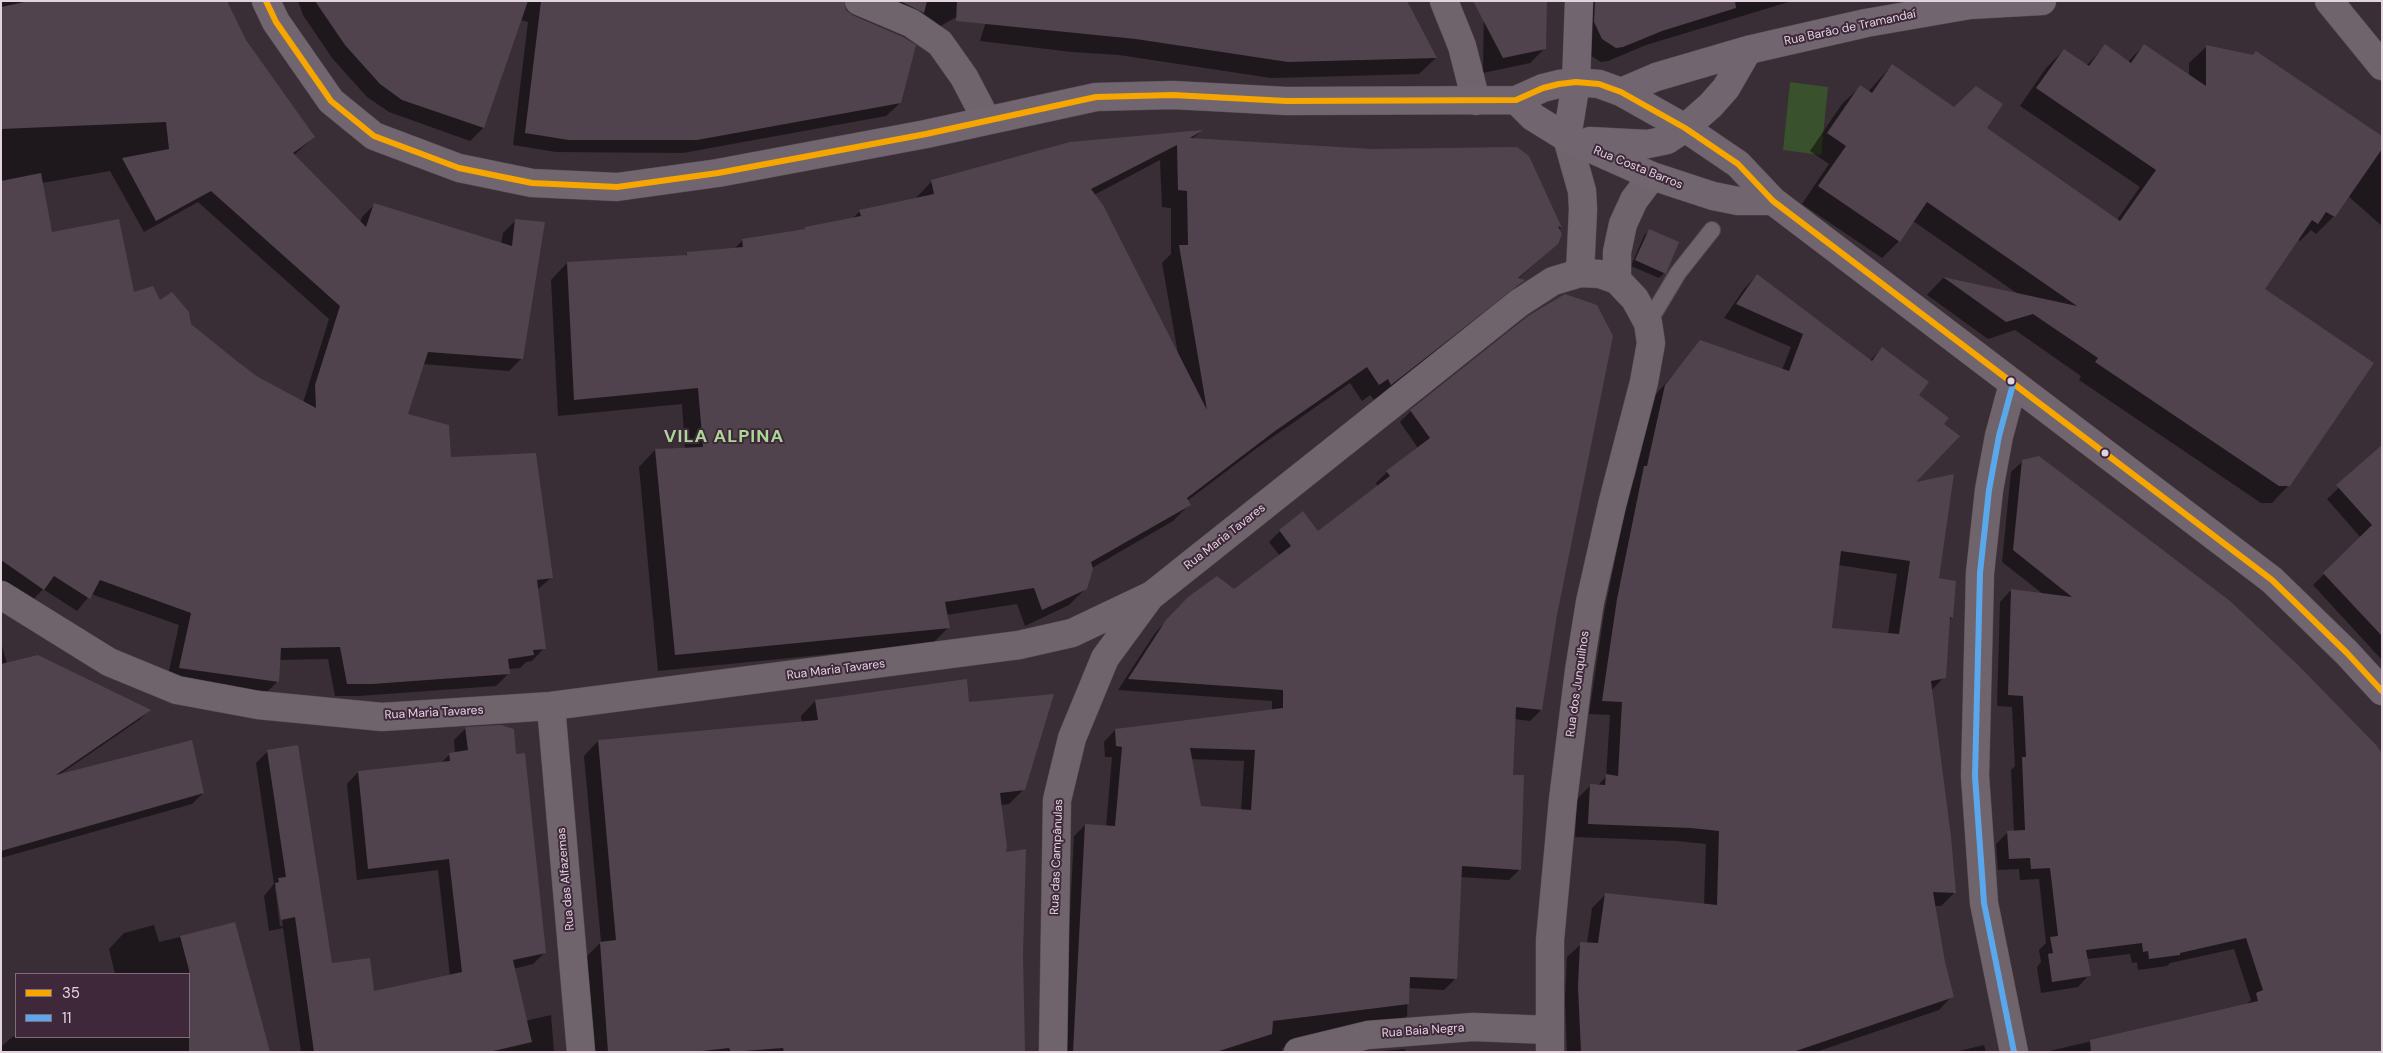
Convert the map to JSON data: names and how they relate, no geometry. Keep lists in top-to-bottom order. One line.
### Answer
{"streets":{"main road":["Rua Barão de Tramandaí","Rua Costa Barros"],"street":["Rua Maria Tavares","Rua dos Junquilhos","Rua das Campânulas","Rua das Alfazemas","Rua Baia Negra"]},"crossings":[["Rua Maria Tavares","Rua das Campânulas"],["Rua Maria Tavares","Rua das Alfazemas"],["Rua dos Junquilhos","Rua Baia Negra"]],"districts":["VILA ALPINA"],"lines":["transit line 35","transit line 11"],"legend":["35","11"]}
